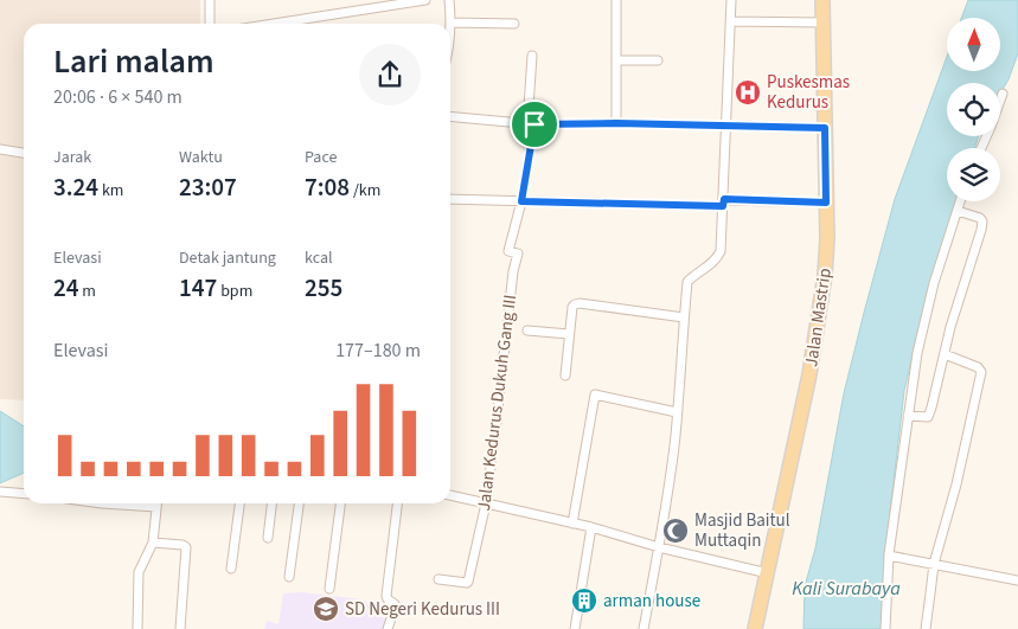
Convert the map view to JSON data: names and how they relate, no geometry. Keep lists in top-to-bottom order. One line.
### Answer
{"streets":{"main road":["Jalan Mastrip"],"street":["Jalan Kedurus Dukuh Gang III"]},"water":["Kali Surabaya"],"places":{"hospital":["Puskesmas Kedurus"],"mosque":["Masjid Baitul Muttaqin"],"building":["arman house"],"school or university":["SD Negeri Kedurus III"]},"north":"top","page":{"heading":["Lari malam","20:06 · 6 × 540 m"],"stats":[["Jarak","3.24 km"],["Waktu","23:07"],["Pace","7:08 /km"],["Elevasi","24 m"],["Detak jantung","147 bpm"],["kcal","255"]],"chart":["Elevasi","177–180 m"]}}
